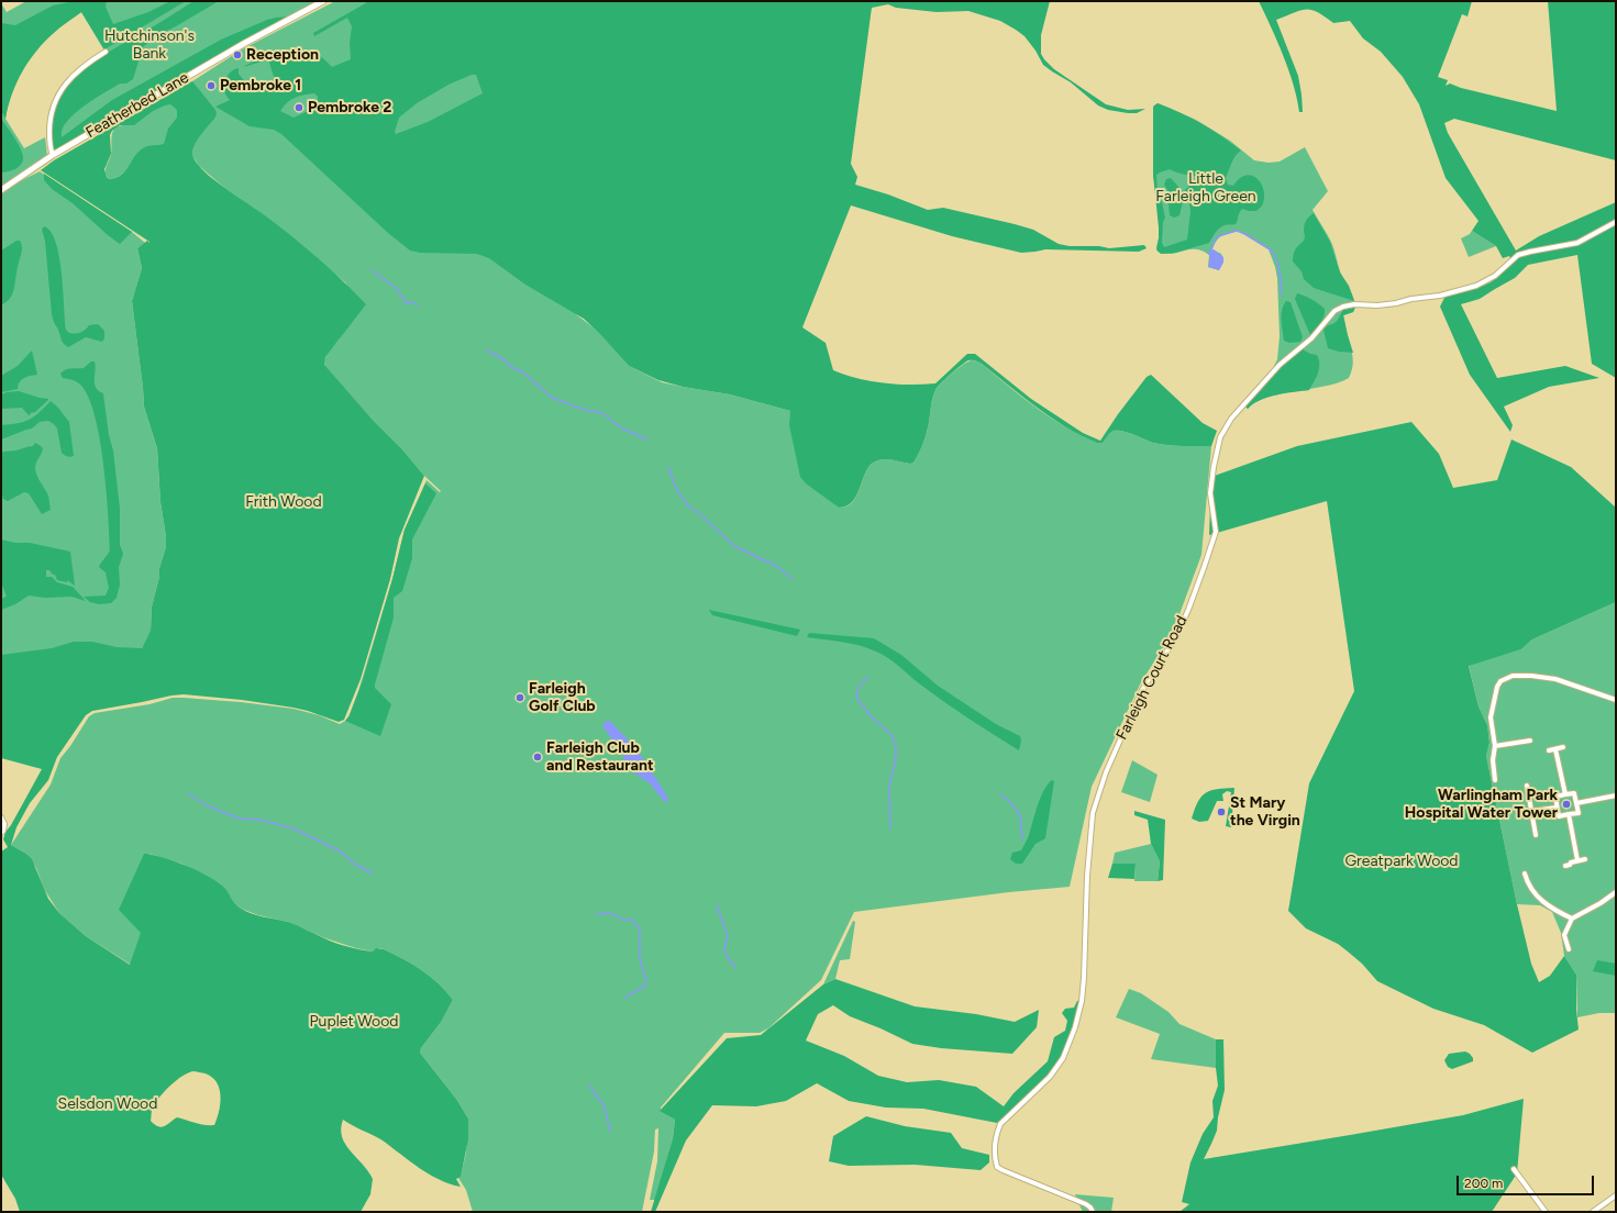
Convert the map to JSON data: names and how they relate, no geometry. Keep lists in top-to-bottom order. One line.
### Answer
{"streets":{"street":["Featherbed Lane","Farleigh Court Road"]},"parks":["Hutchinson's Bank","Little Farleigh Green","Frith Wood","Greatpark Wood","Puplet Wood","Selsdon Wood"],"places":["Reception","Pembroke 1","Pembroke 2","Farleigh Golf Club","Farleigh Club and Restaurant","Warlingham Park Hospital Water Tower","St Mary the Virgin"],"scale_bar":"200 m"}
